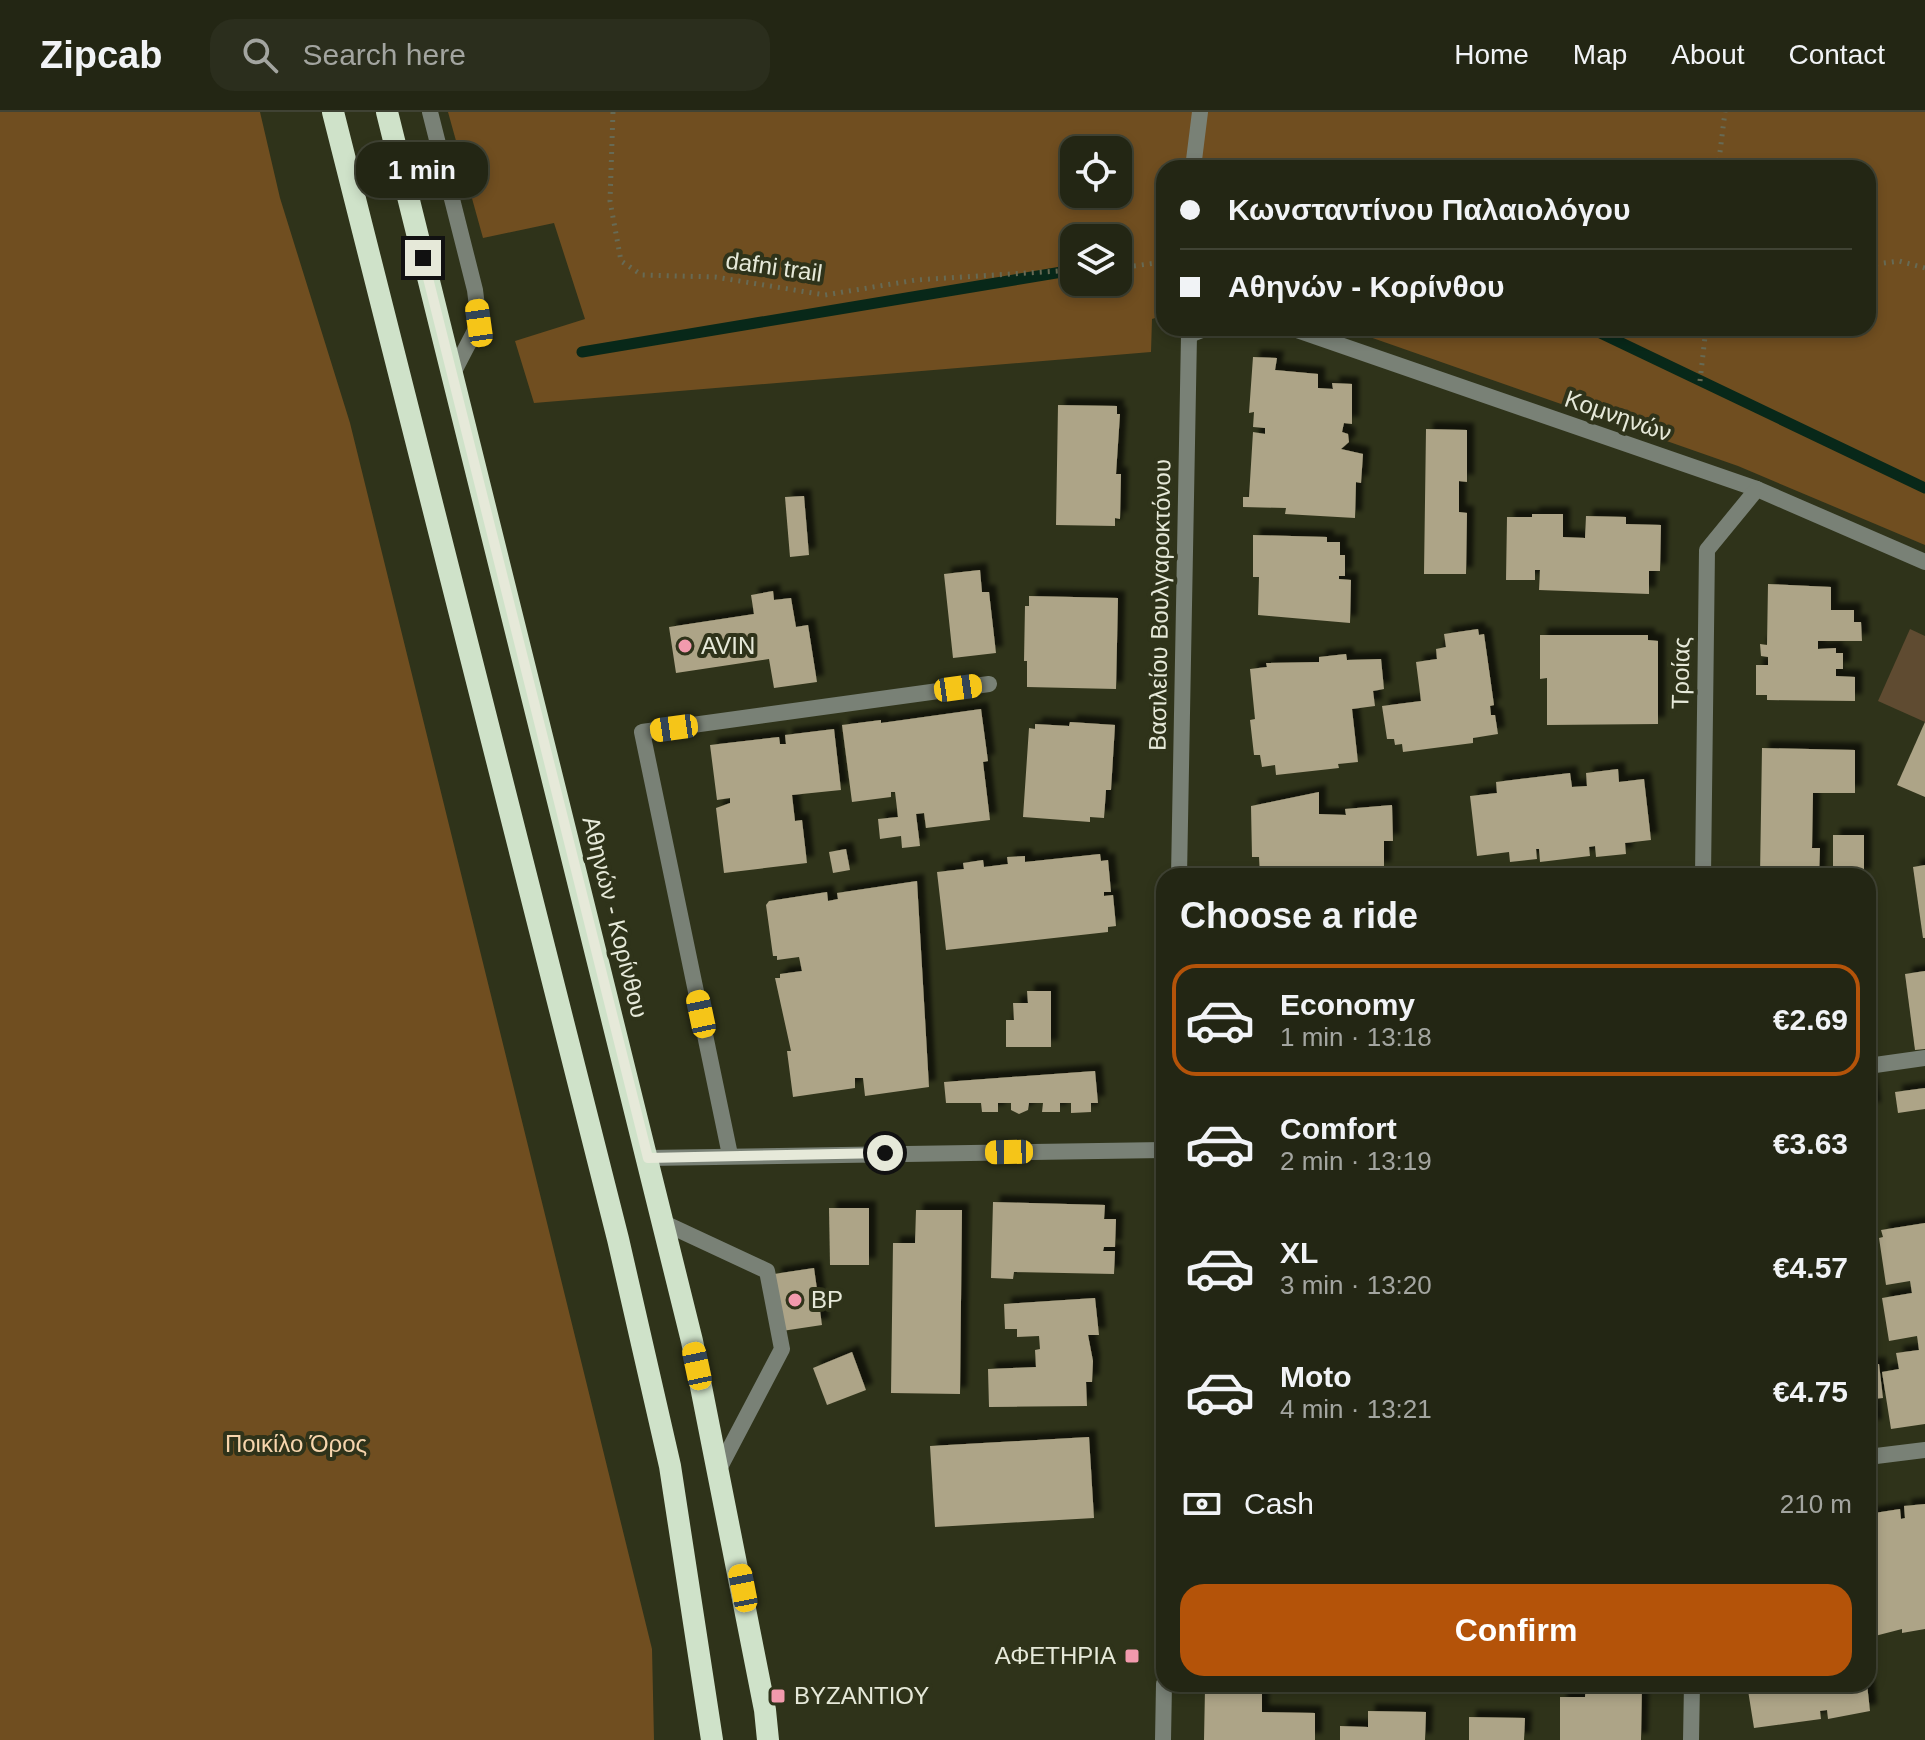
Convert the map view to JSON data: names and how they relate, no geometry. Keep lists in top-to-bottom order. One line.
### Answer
{"streets":{"highway":["Αθηνών - Κορίνθου"],"street":["Κομνηνών","Βασιλείου Βουλγαροκτόνου","Τροίας"],"path":["dafni trail"]},"crossings":[["Κομνηνών","Τροίας"]],"parks":["Ποικίλο Όρος"],"places":{"other":["AVIN","BP"],"transit":["ΑΦΕΤΗΡΙΑ","ΒΥΖΑΝΤΙΟΥ"]},"page":{"header":"Zipcab","search":"Search here","nav":["Home","Map","About","Contact"],"bubble":"1 min","banner":["Κωνσταντίνου Παλαιολόγου","Αθηνών - Κορίνθου"],"heading":"Choose a ride","list":[{"name":"Economy","note":"1 min · 13:18","value":"€2.69"},{"name":"Comfort","note":"2 min · 13:19","value":"€3.63"},{"name":"XL","note":"3 min · 13:20","value":"€4.57"},{"name":"Moto","note":"4 min · 13:21","value":"€4.75"}],"pay":["Cash","210 m"],"buttons":"Confirm"}}
